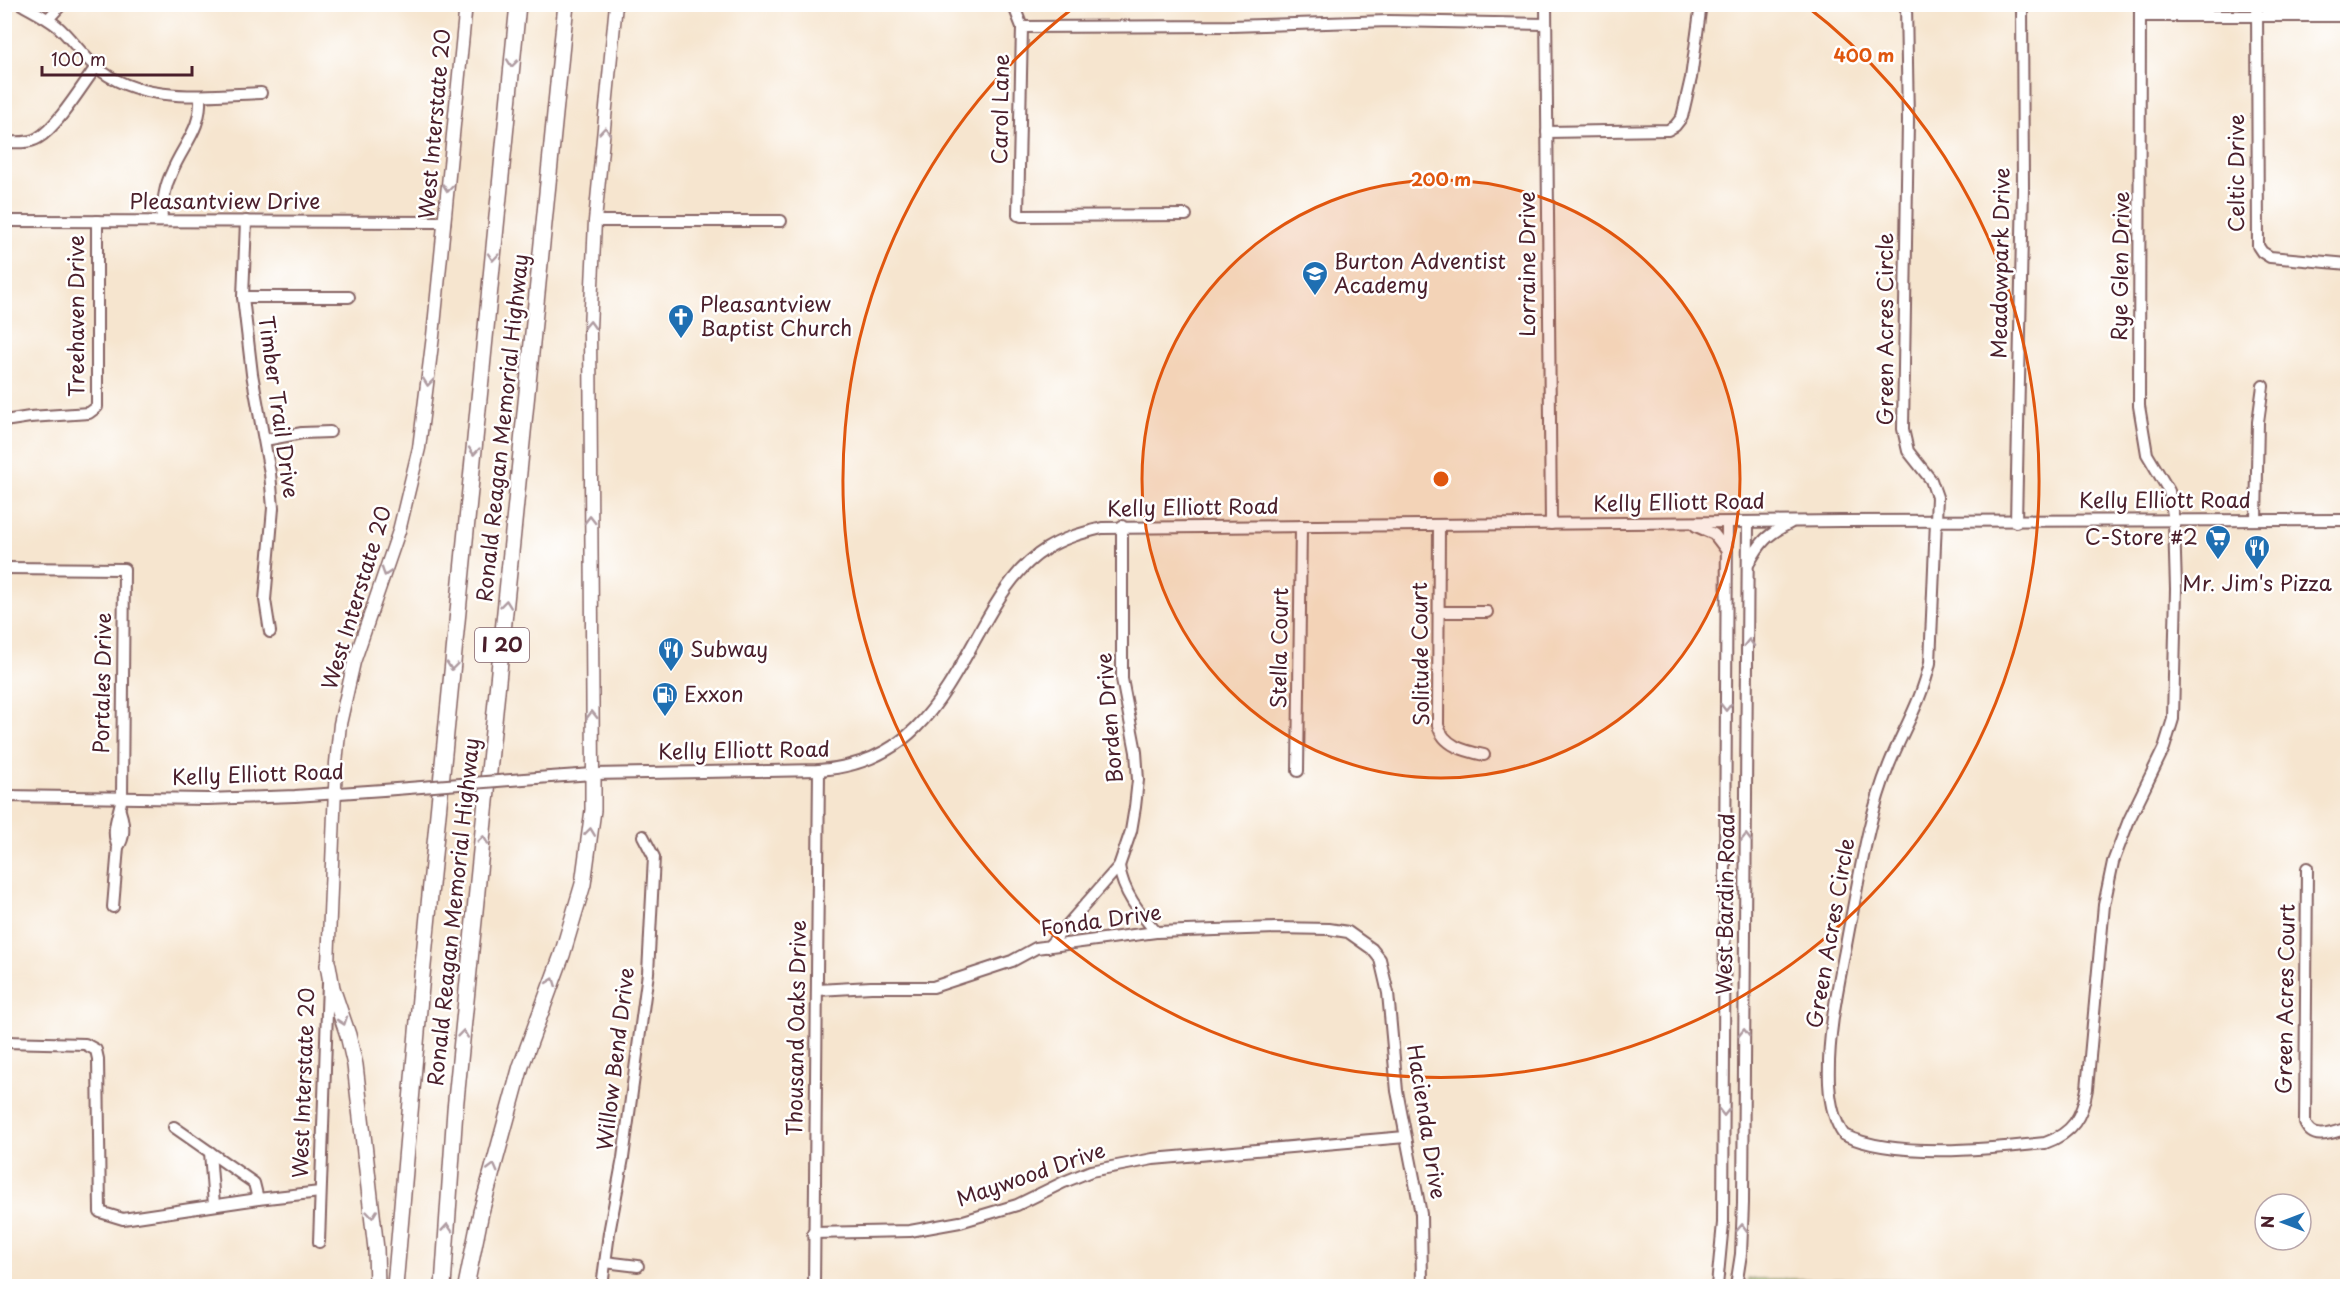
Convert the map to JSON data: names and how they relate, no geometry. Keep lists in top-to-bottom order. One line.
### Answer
{"streets":{"highway":["Ronald Reagan Memorial Highway","I 20"],"main road":["West Interstate 20"],"street":["Carol Lane","Celtic Drive","Pleasantview Drive","Meadowpark Drive","Lorraine Drive","Rye Glen Drive","Treehaven Drive","Green Acres Circle","Timber Trail Drive","Kelly Elliott Road","Stella Court","Solitude Court","Portales Drive","Borden Drive","West Bardin Road","Fonda Drive","Green Acres Court","Thousand Oaks Drive","Willow Bend Drive","Hacienda Drive","Maywood Drive"]},"crossings":[["West Interstate 20","Pleasantview Drive"],["West Interstate 20","Kelly Elliott Road"],["Pleasantview Drive","Treehaven Drive"],["Pleasantview Drive","Timber Trail Drive"],["Meadowpark Drive","Kelly Elliott Road"],["Lorraine Drive","Kelly Elliott Road"],["Rye Glen Drive","Green Acres Circle"],["Rye Glen Drive","Kelly Elliott Road"],["Green Acres Circle","Kelly Elliott Road"],["Kelly Elliott Road","Stella Court"],["Kelly Elliott Road","Solitude Court"],["Kelly Elliott Road","Portales Drive"],["Kelly Elliott Road","Borden Drive"],["Kelly Elliott Road","West Bardin Road"],["Kelly Elliott Road","Thousand Oaks Drive"],["Borden Drive","Fonda Drive"],["Fonda Drive","Thousand Oaks Drive"],["Fonda Drive","Hacienda Drive"],["Thousand Oaks Drive","Maywood Drive"],["Hacienda Drive","Maywood Drive"]],"one_way":["West Interstate 20"],"places":{"school or university":["Burton Adventist Academy"],"church":["Pleasantview Baptist Church"],"supermarket":["C-Store #2"],"restaurant":["Mr. Jim's Pizza","Subway"],"fuel station":["Exxon"]},"scale_bar":"100 m","north":"left","rings":["400 m","200 m"]}
